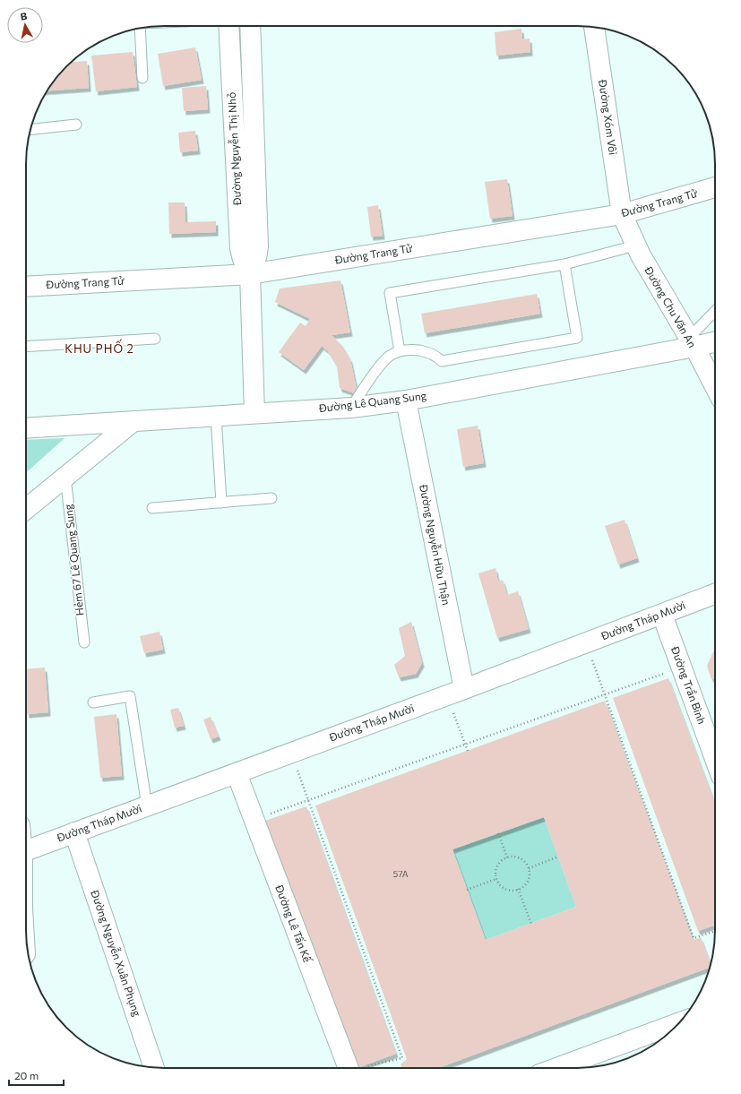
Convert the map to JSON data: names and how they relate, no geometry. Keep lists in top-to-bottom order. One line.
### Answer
{"streets":{"main road":["Đường Xóm Vôi","Đường Nguyễn Thị Nhỏ","Đường Trang Tử","Đường Chu Văn An","Đường Lê Quang Sung","Đường Nguyễn Hữu Thận","Đường Tháp Mười","Đường Trần Bình","Đường Lê Tấn Kế","Đường Nguyễn Xuân Phụng"],"lane":["Hẻm 67 Lê Quang Sung"]},"crossings":[["Đường Xóm Vôi","Đường Trang Tử"],["Đường Xóm Vôi","Đường Chu Văn An"],["Đường Nguyễn Thị Nhỏ","Đường Trang Tử"],["Đường Nguyễn Thị Nhỏ","Đường Lê Quang Sung"],["Đường Trang Tử","Đường Chu Văn An"],["Đường Chu Văn An","Đường Lê Quang Sung"],["Đường Lê Quang Sung","Đường Nguyễn Hữu Thận"],["Đường Nguyễn Hữu Thận","Đường Tháp Mười"],["Đường Tháp Mười","Đường Trần Bình"],["Đường Tháp Mười","Đường Lê Tấn Kế"],["Đường Tháp Mười","Đường Nguyễn Xuân Phụng"]],"districts":["KHU PHỐ 2"],"house_numbers":["57A"],"scale_bar":"20 m","north":"top"}
